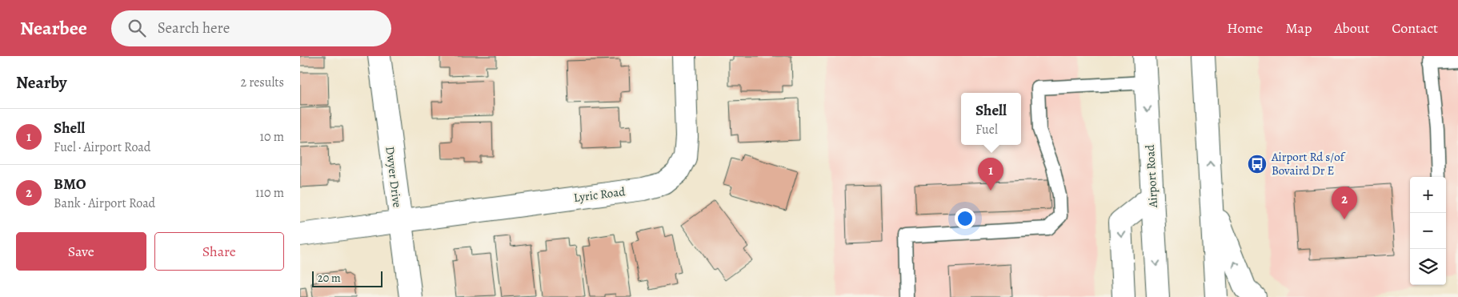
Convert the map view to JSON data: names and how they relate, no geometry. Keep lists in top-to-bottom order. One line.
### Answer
{"streets":{"street":["Airport Road","Dwyer Drive","Lyric Road"]},"crossings":[["Dwyer Drive","Lyric Road"]],"places":{"bus stop":["Airport Rd s/of Bovaird Dr E"]},"scale_bar":"20 m","page":{"header":"Nearbee","search":"Search here","nav":["Home","Map","About","Contact"],"heading":["Nearby","2 results"],"popup":["Shell","Fuel"],"list":[{"mark":"1","name":"Shell","note":"Fuel · Airport Road","value":"10 m"},{"mark":"2","name":"BMO","note":"Bank · Airport Road","value":"110 m"}],"pins":["1","2"],"map_buttons":["+","−"],"buttons":["Save","Share"],"scale":"20 m"}}
